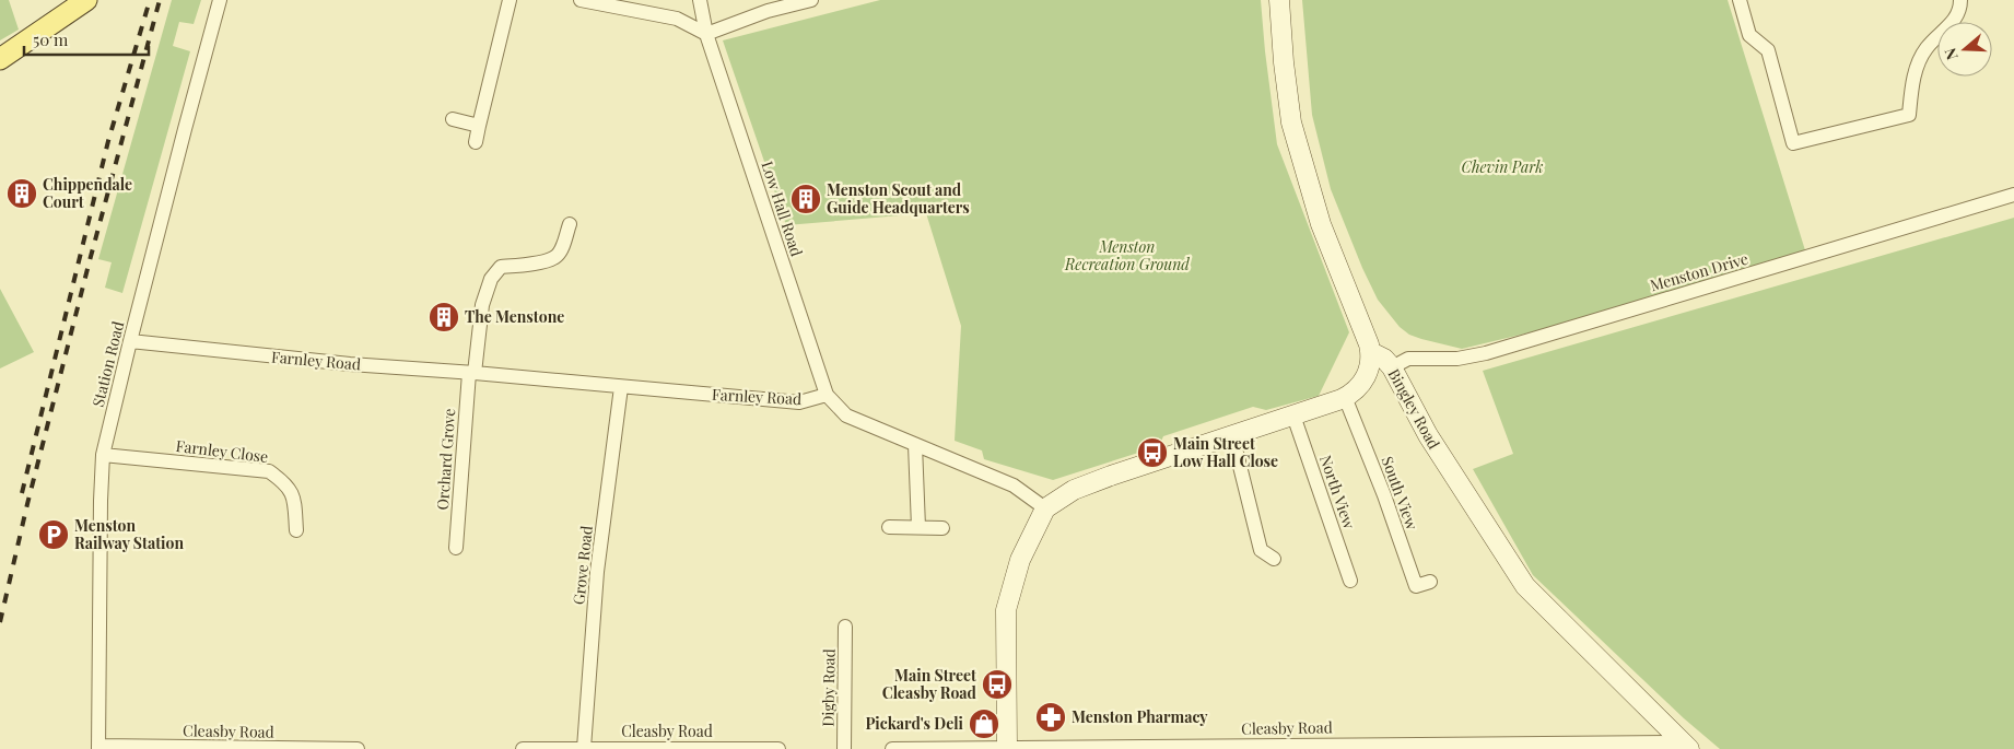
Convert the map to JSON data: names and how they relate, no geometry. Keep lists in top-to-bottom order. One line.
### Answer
{"streets":{"street":["Low Hall Road","Menston Drive","Farnley Road","Station Road","Bingley Road","Farnley Close","Orchard Grove","North View","South View","Grove Road","Digby Road","Cleasby Road"]},"crossings":[["Low Hall Road","Farnley Road"],["Menston Drive","Bingley Road"],["Farnley Road","Station Road"],["Farnley Road","Orchard Grove"],["Farnley Road","Grove Road"],["Station Road","Farnley Close"],["Station Road","Cleasby Road"],["Bingley Road","Cleasby Road"],["Grove Road","Cleasby Road"]],"parks":["Chevin Park","Menston Recreation Ground"],"places":{"building":["Chippendale Court","Menston Scout and Guide Headquarters","The Menstone"],"bus stop":["Main Street Low Hall Close","Main Street Cleasby Road"],"parking":["Menston Railway Station"],"pharmacy":["Menston Pharmacy"],"shop":["Pickard's Deli"]},"scale_bar":"50 m","north":"left"}
